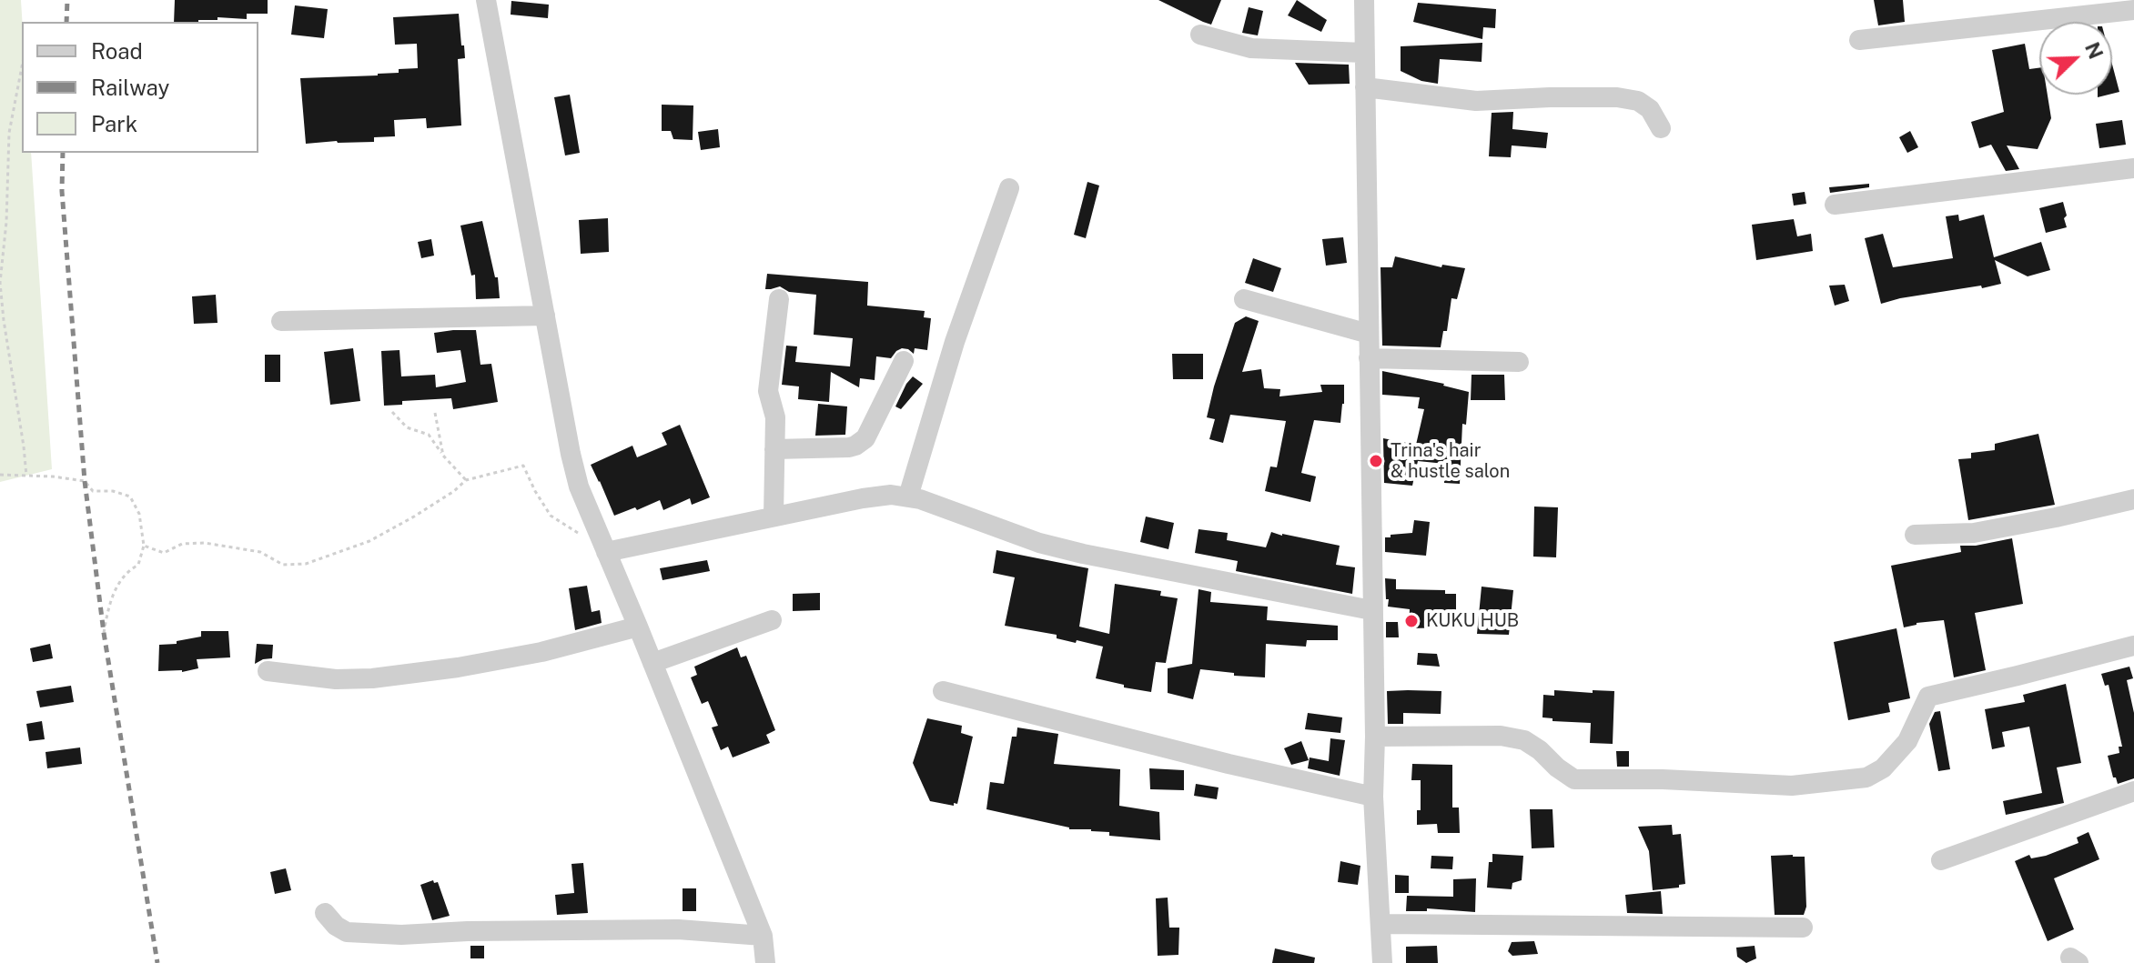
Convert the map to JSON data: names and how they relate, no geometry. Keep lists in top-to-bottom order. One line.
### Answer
{"places":["Trina's hair & hustle salon","KUKU HUB"],"legend":["Road","Railway","Park"],"north":"top right"}
